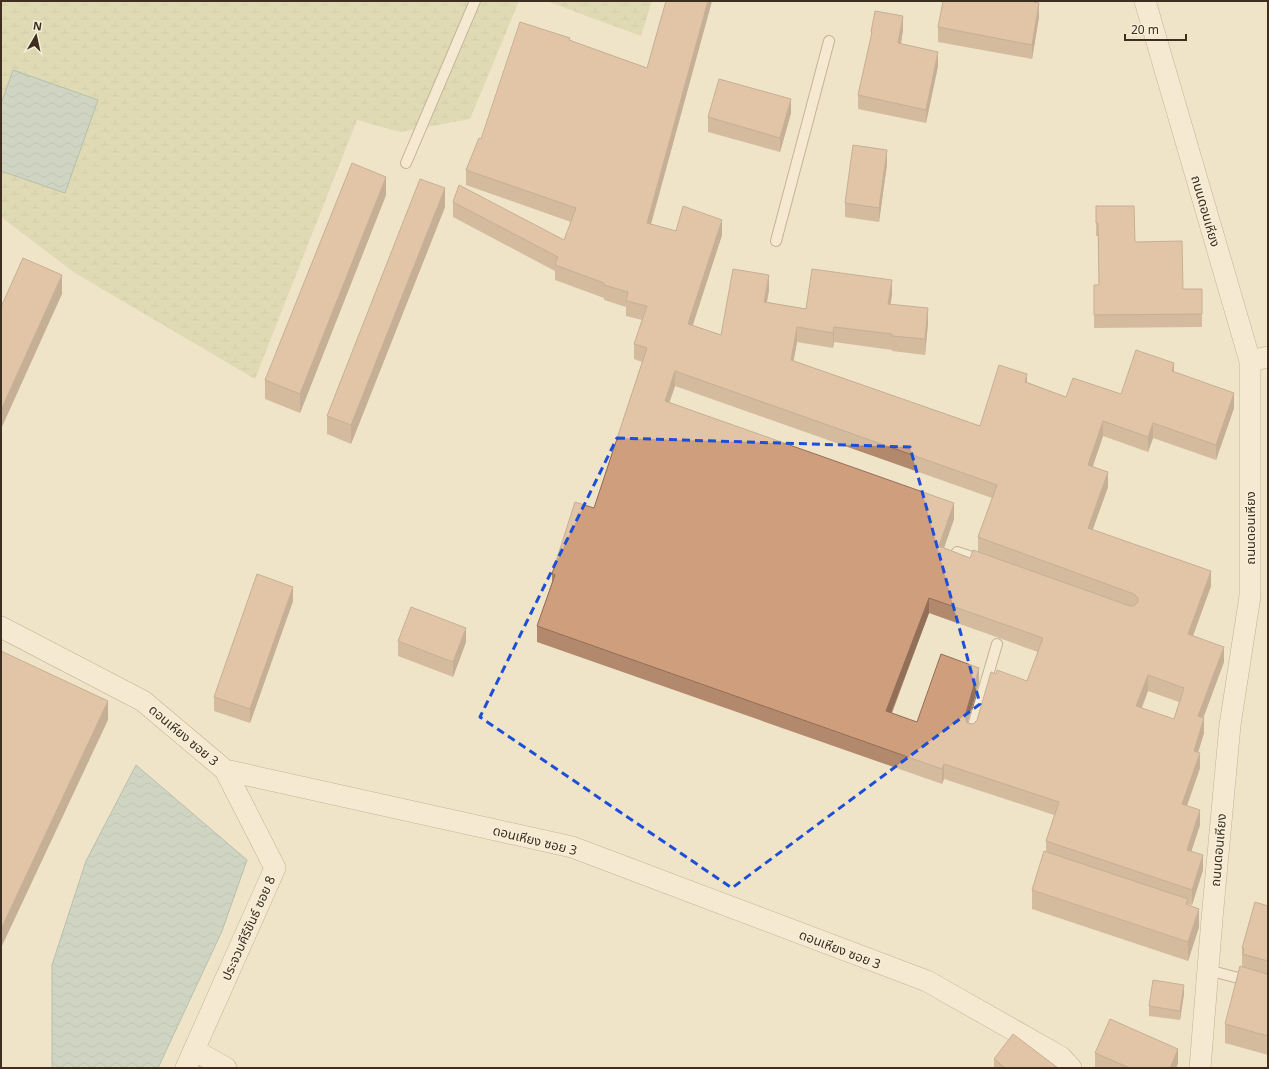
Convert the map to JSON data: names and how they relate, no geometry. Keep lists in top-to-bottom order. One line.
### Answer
{"streets":{"street":["ถนนดอนเหียง","ดอนเหียง ซอย 3","ประจวบคีรีขันธ์ ซอย 8"]},"crossings":[["ดอนเหียง ซอย 3","ประจวบคีรีขันธ์ ซอย 8"]],"scale_bar":"20 m","north":"top"}
